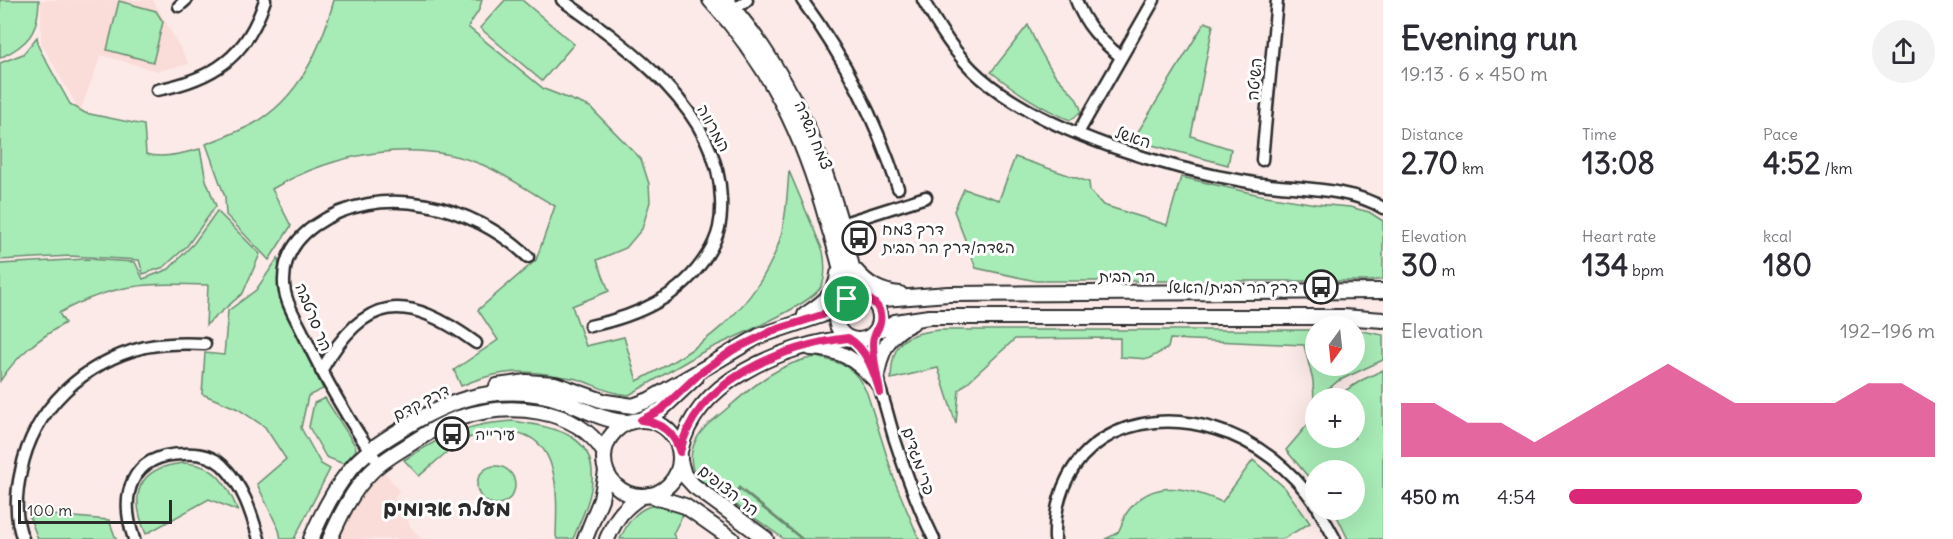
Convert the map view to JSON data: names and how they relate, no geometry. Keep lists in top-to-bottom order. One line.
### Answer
{"streets":{"main road":["צמח השדה","הר הבית","דרך קדם","הר הצופים"],"street":["השיטה","המרווה","האשל","הר סרטבה","פרי מגדים"]},"crossings":[["צמח השדה","הר הבית"],["צמח השדה","פרי מגדים"],["הר הבית","פרי מגדים"],["הר סרטבה","דרך קדם"],["דרך קדם","הר הצופים"]],"districts":["מעלה אדומים"],"places":{"bus stop":["דרך צמח השדה/דרך הר הבית","דרך הר הבית/האשל","עירייה"]},"scale_bar":"100 m","north":"bottom","page":{"heading":["Evening run","19:13 · 6 × 450 m"],"stats":[["Distance","2.70 km"],["Time","13:08"],["Pace","4:52 /km"],["Elevation","30 m"],["Heart rate","134 bpm"],["kcal","180"]],"chart":["Elevation","192–196 m"],"map_buttons":["+","−"],"list":[{"name":"450 m","note":"4:54"}],"scale":"100 m"}}
